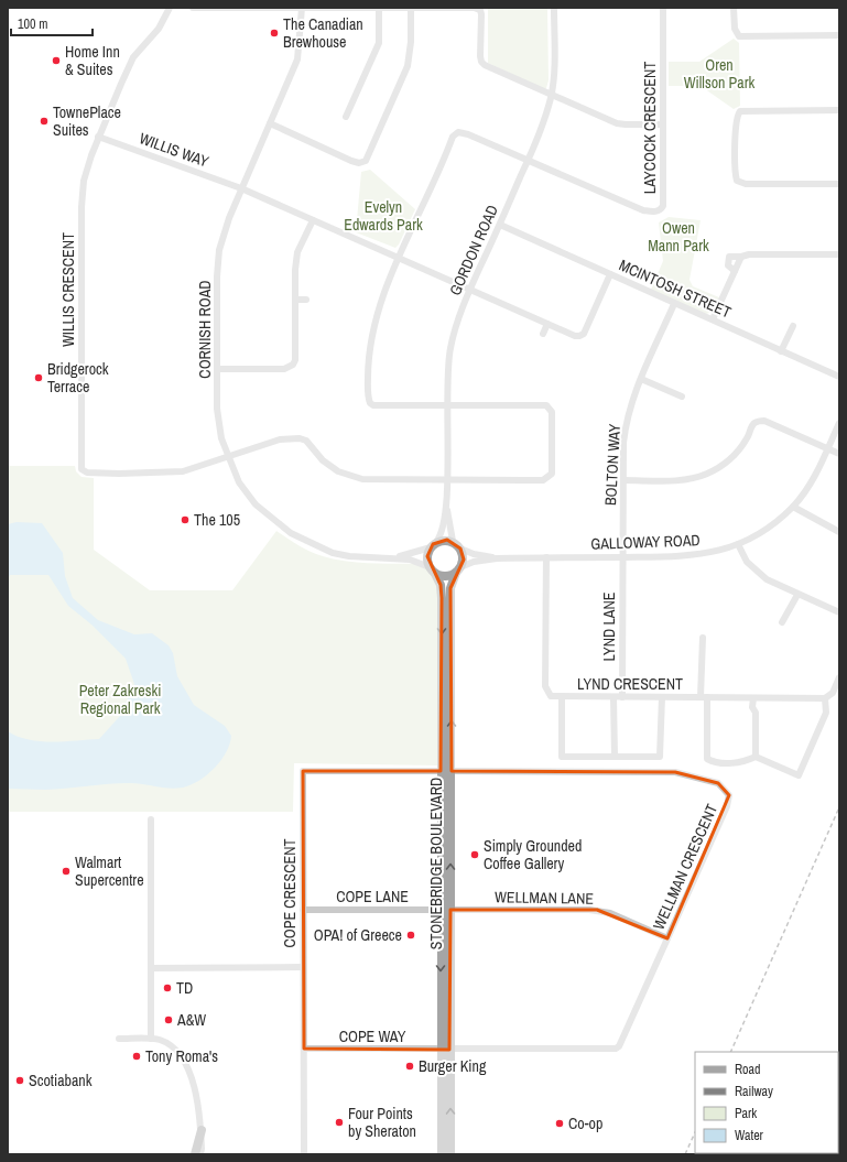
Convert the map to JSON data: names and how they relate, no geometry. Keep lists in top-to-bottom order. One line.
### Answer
{"streets":{"main road":["STONEBRIDGE BOULEVARD"],"street":["LAYCOCK CRESCENT","WILLIS WAY","GORDON ROAD","MCINTOSH STREET","WILLIS CRESCENT","CORNISH ROAD","BOLTON WAY","GALLOWAY ROAD","LYND LANE","LYND CRESCENT","WELLMAN CRESCENT","COPE CRESCENT","COPE LANE","WELLMAN LANE","COPE WAY"]},"crossings":[["LAYCOCK CRESCENT","GORDON ROAD"],["WILLIS WAY","GORDON ROAD"],["WILLIS WAY","MCINTOSH STREET"],["WILLIS WAY","WILLIS CRESCENT"],["WILLIS WAY","CORNISH ROAD"],["GORDON ROAD","MCINTOSH STREET"],["GORDON ROAD","CORNISH ROAD"],["GORDON ROAD","GALLOWAY ROAD"],["GORDON ROAD","STONEBRIDGE BOULEVARD"],["MCINTOSH STREET","BOLTON WAY"],["WILLIS CRESCENT","CORNISH ROAD"],["CORNISH ROAD","GALLOWAY ROAD"],["CORNISH ROAD","STONEBRIDGE BOULEVARD"],["BOLTON WAY","GALLOWAY ROAD"],["BOLTON WAY","LYND LANE"],["GALLOWAY ROAD","LYND LANE"],["GALLOWAY ROAD","LYND CRESCENT"],["GALLOWAY ROAD","STONEBRIDGE BOULEVARD"],["LYND LANE","LYND CRESCENT"],["STONEBRIDGE BOULEVARD","WELLMAN CRESCENT"],["STONEBRIDGE BOULEVARD","COPE CRESCENT"],["STONEBRIDGE BOULEVARD","COPE LANE"],["STONEBRIDGE BOULEVARD","WELLMAN LANE"],["STONEBRIDGE BOULEVARD","COPE WAY"],["WELLMAN CRESCENT","WELLMAN LANE"],["WELLMAN CRESCENT","COPE WAY"],["COPE CRESCENT","COPE LANE"],["COPE CRESCENT","COPE WAY"],["COPE LANE","WELLMAN LANE"]],"parks":["Oren Willson Park","Evelyn Edwards Park","Owen Mann Park","Peter Zakreski Regional Park"],"places":["The Canadian Brewhouse","Home Inn & Suites","TownePlace Suites","Bridgerock Terrace","The 105","Simply Grounded Coffee Gallery","Walmart Supercentre","OPA! of Greece","TD","A&W","Tony Roma's","Burger King","Scotiabank","Four Points by Sheraton","Co-op"],"legend":["Road","Railway","Park","Water"],"scale_bar":"100 m"}
